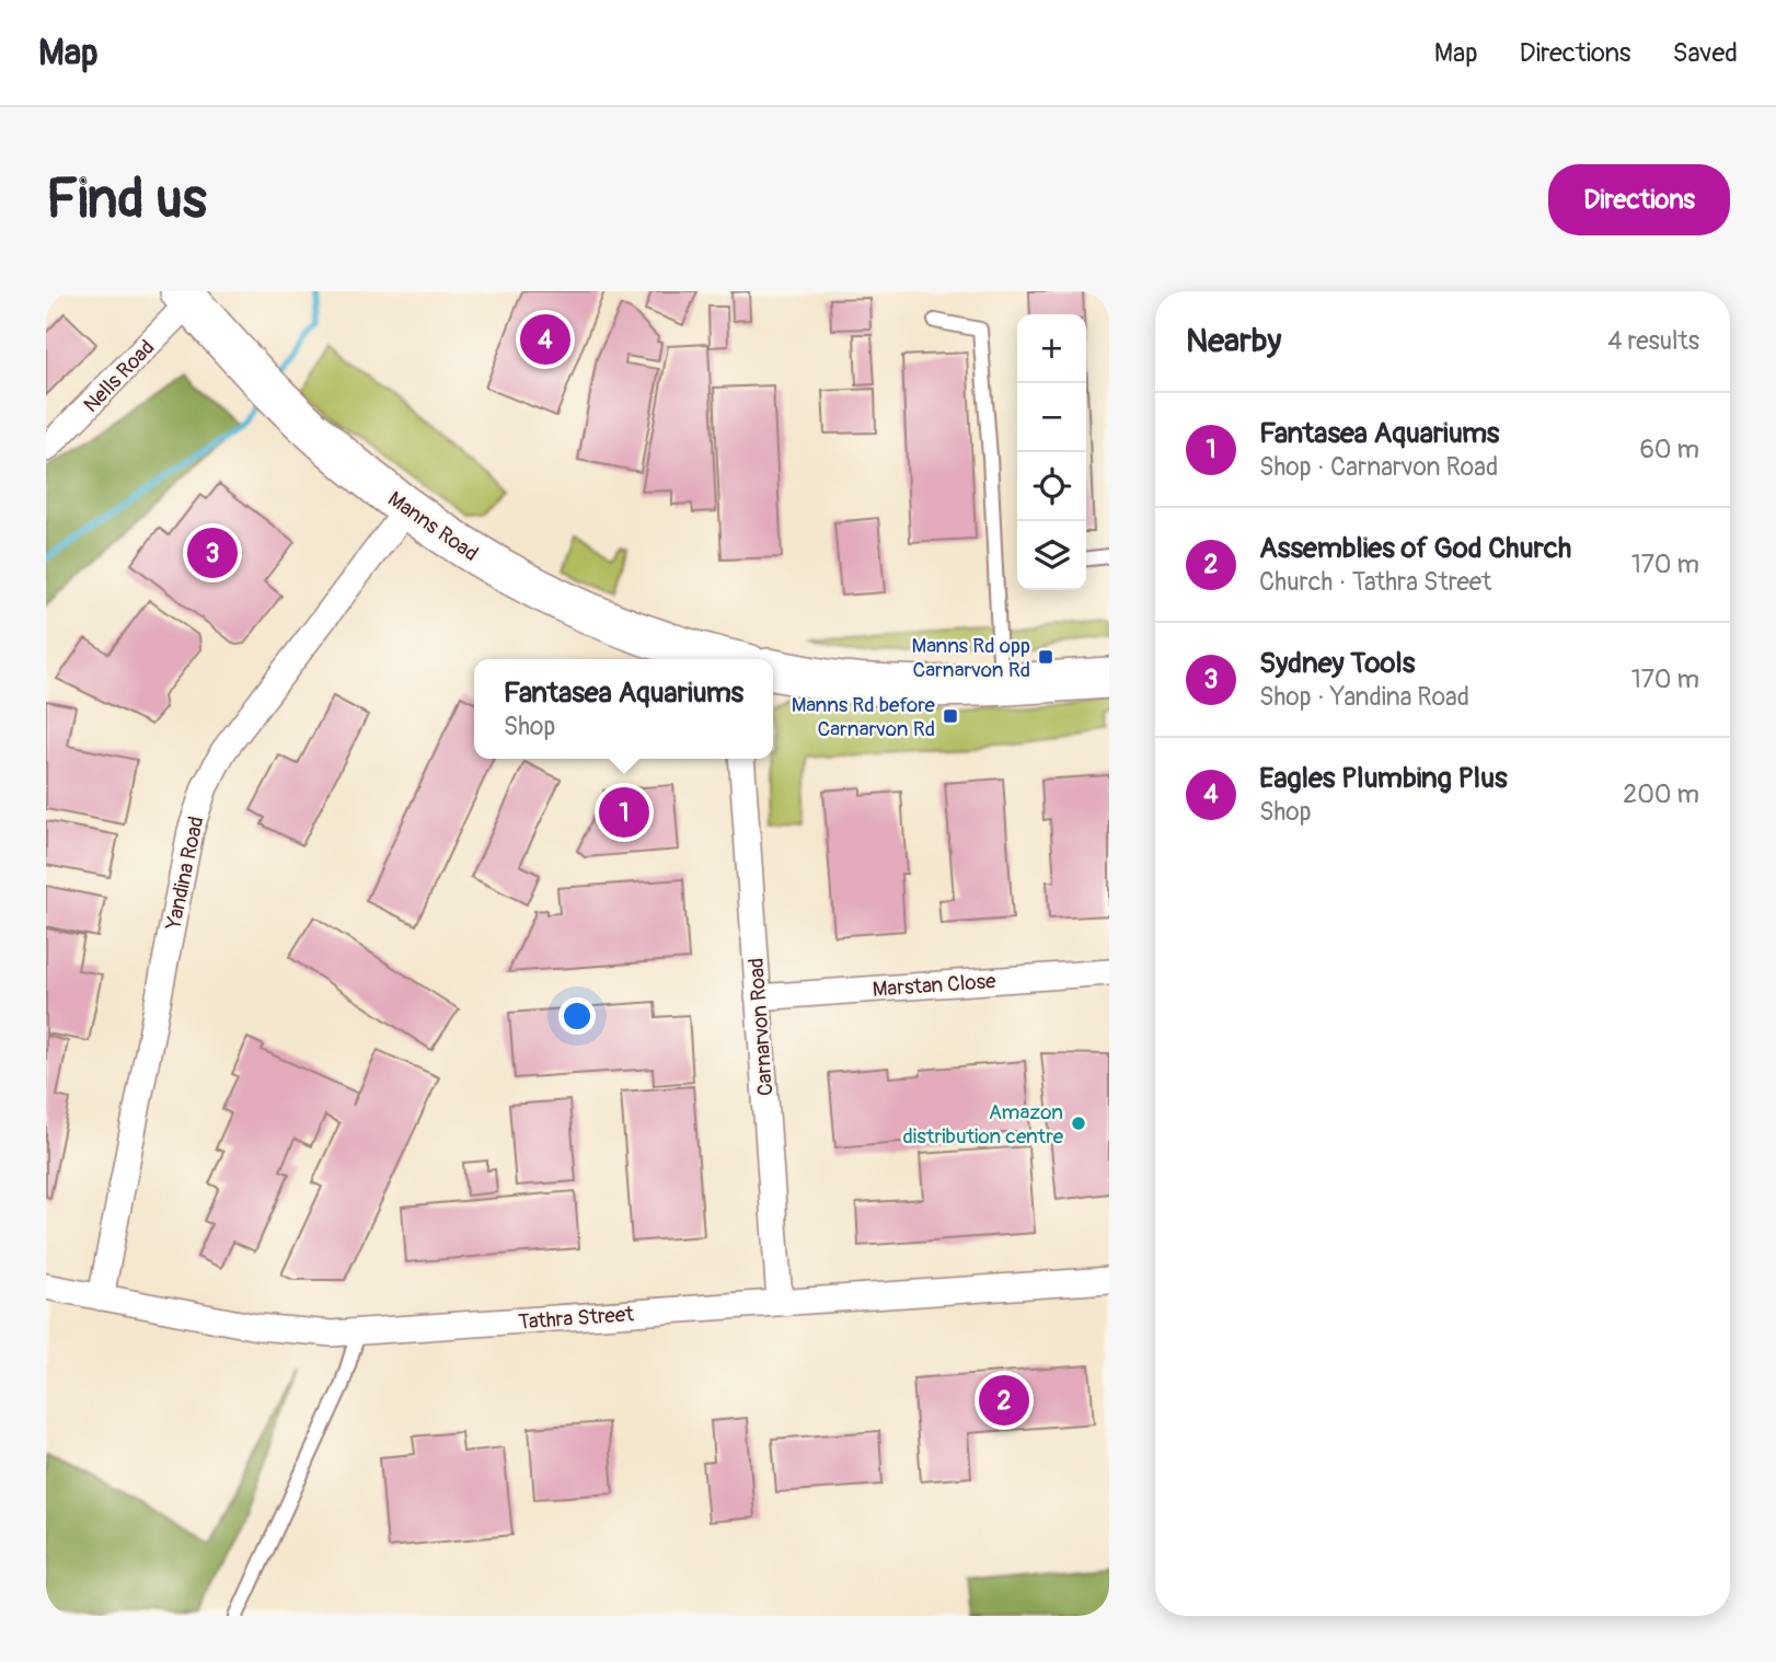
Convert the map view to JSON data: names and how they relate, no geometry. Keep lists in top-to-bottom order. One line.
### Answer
{"streets":{"main road":["Manns Road"],"street":["Nells Road","Yandina Road","Marstan Close","Carnarvon Road","Tathra Street"]},"crossings":[["Nells Road","Manns Road"],["Manns Road","Yandina Road"],["Yandina Road","Tathra Street"],["Marstan Close","Carnarvon Road"],["Carnarvon Road","Tathra Street"]],"places":{"transit":["Manns Rd opp Carnarvon Rd","Manns Rd before Carnarvon Rd"],"other":["Amazon distribution centre"]},"page":{"header":"Map","nav":["Map","Directions","Saved"],"buttons":"Directions","title":"Find us","heading":["Nearby","4 results"],"pins":["4","3","1","2"],"map_buttons":["+","−"],"list":[{"mark":"1","name":"Fantasea Aquariums","note":"Shop · Carnarvon Road","value":"60 m"},{"mark":"2","name":"Assemblies of God Church","note":"Church · Tathra Street","value":"170 m"},{"mark":"3","name":"Sydney Tools","note":"Shop · Yandina Road","value":"170 m"},{"mark":"4","name":"Eagles Plumbing Plus","note":"Shop","value":"200 m"}],"popup":["Fantasea Aquariums","Shop"]}}
